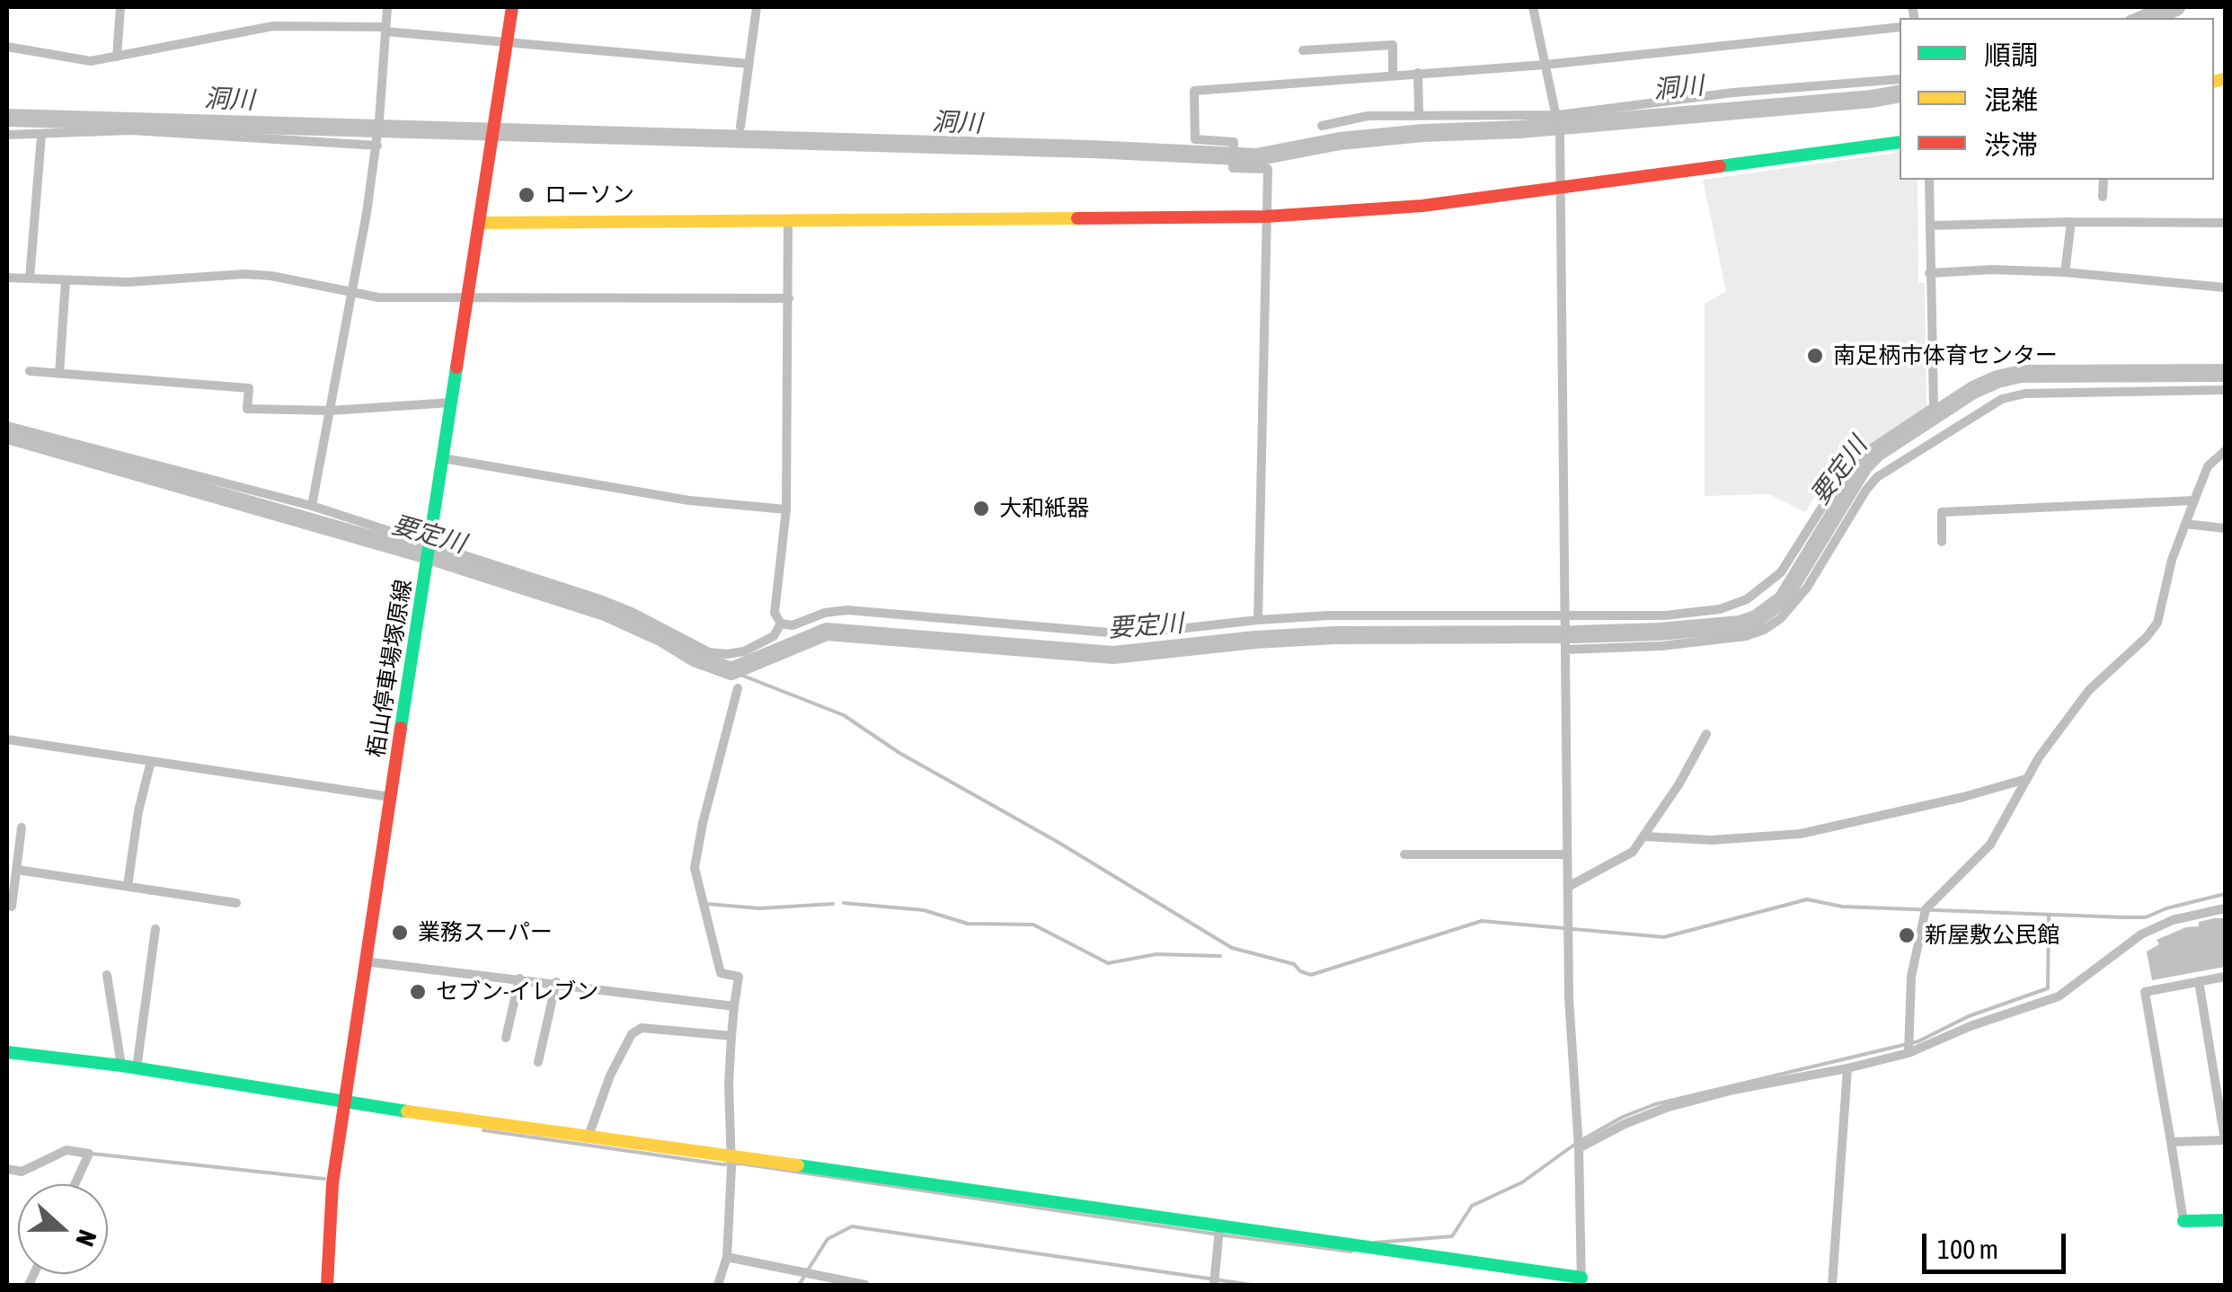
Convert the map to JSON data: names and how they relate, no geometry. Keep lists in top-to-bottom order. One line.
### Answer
{"streets":{"street":["栢山停車場塚原線"]},"water":["洞川","要定川"],"places":["ローソン","南足柄市体育センター","大和紙器","業務スーパー","新屋敷公民館","セブン-イレブン"],"legend":["順調","混雑","渋滞"],"scale_bar":"100 m","north":"right"}
